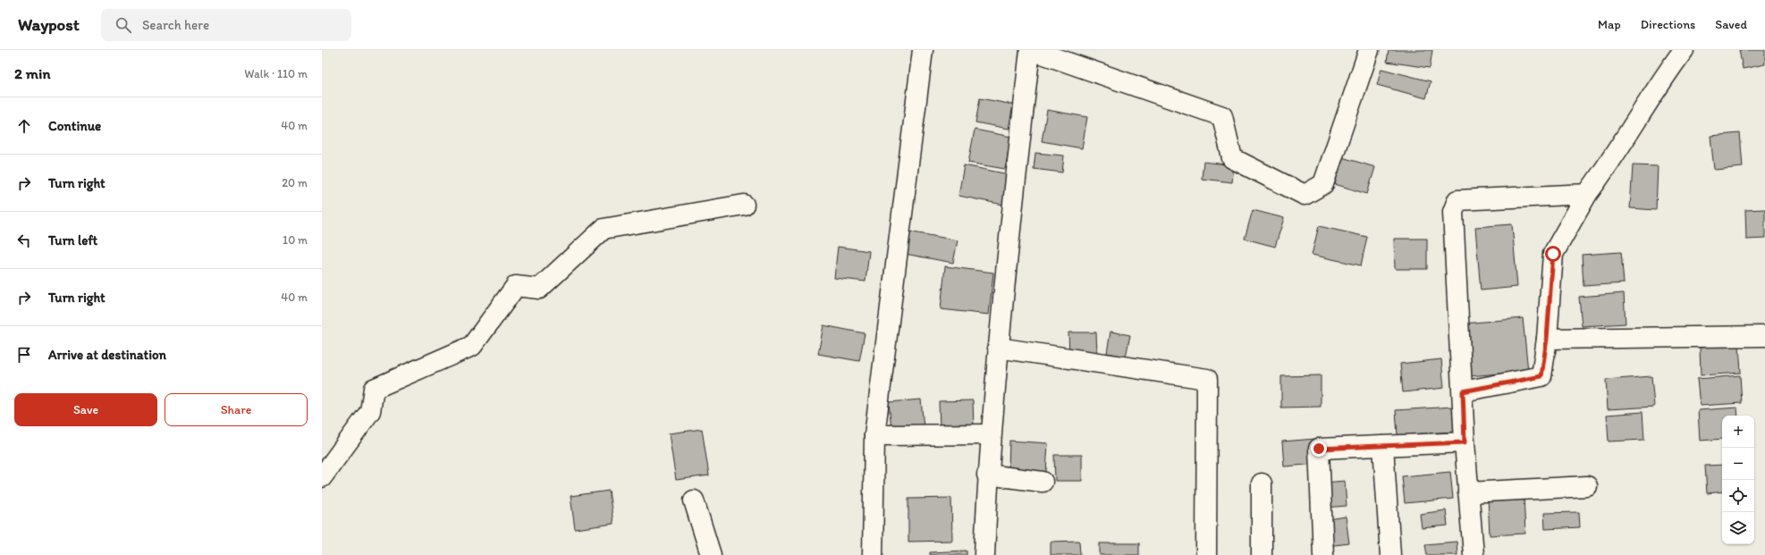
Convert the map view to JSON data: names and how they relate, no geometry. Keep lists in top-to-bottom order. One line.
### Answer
{"page":{"header":"Waypost","search":"Search here","nav":["Map","Directions","Saved"],"heading":["2 min","Walk · 110 m"],"list":[["Continue","40 m"],["Turn right","20 m"],["Turn left","10 m"],["Turn right","40 m"],"Arrive at destination"],"buttons":["Save","Share"],"map_buttons":["+","−"]}}
